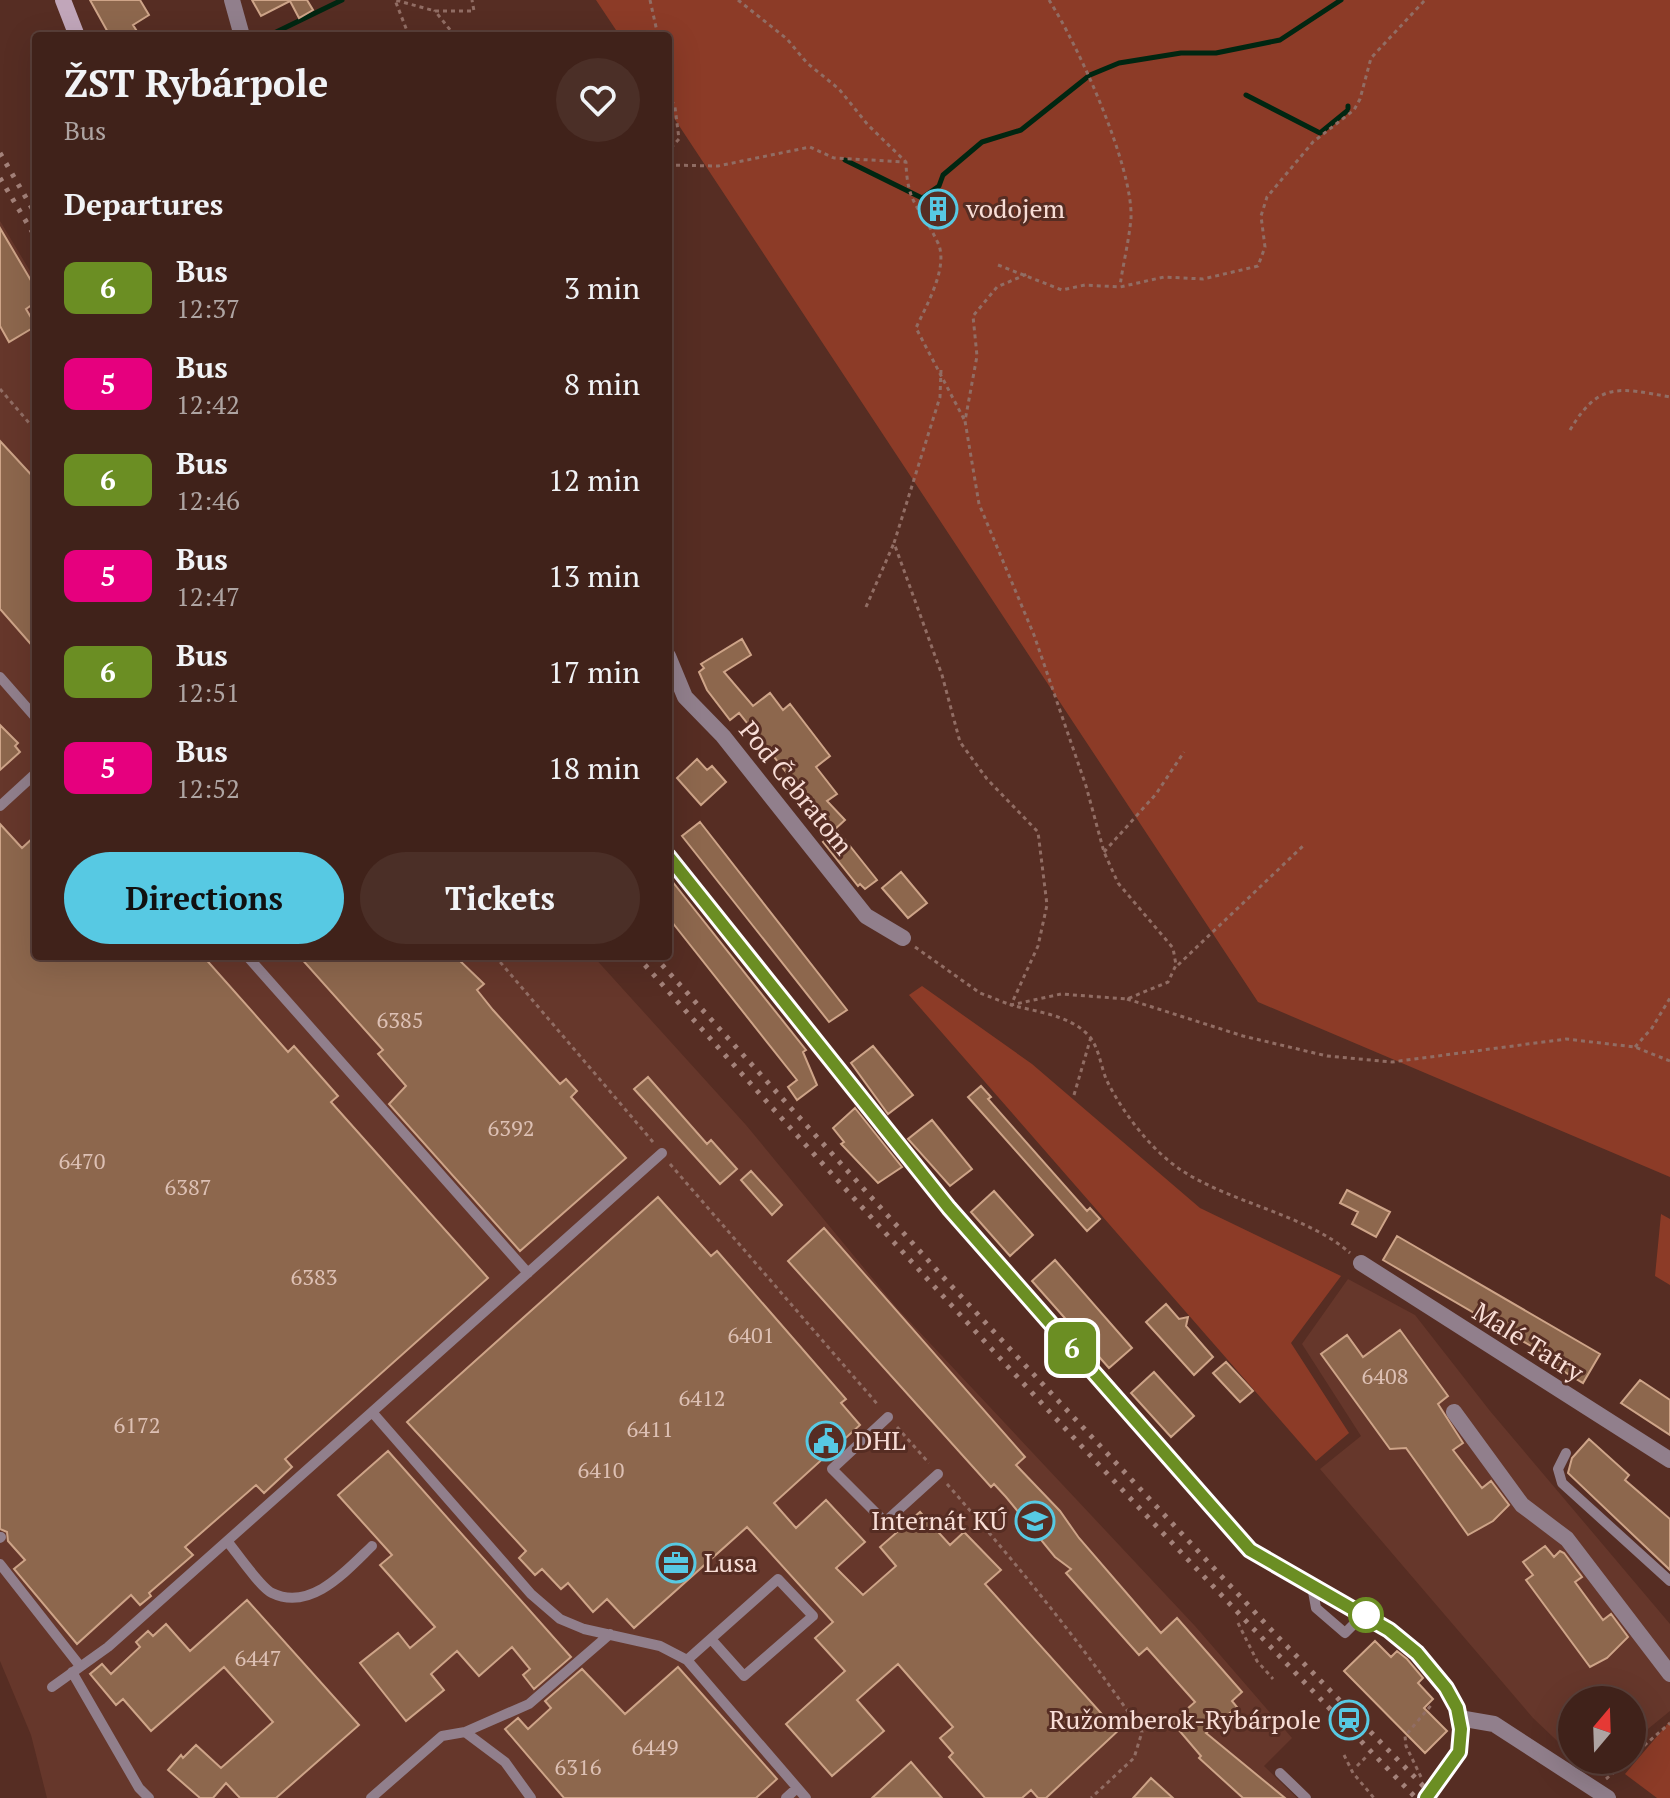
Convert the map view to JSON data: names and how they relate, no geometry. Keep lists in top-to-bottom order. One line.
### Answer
{"streets":{"street":["Pod Čebratom","Malé Tatry"]},"places":{"building":["vodojem"],"public building":["DHL"],"school or university":["Internát KÚ"],"office":["Lusa"],"station":["Ružomberok-Rybárpole"]},"lines":["bus line 6"],"house_numbers":["6385","6392","6470","6387","6383","6401","6408","6412","6172","6411","6410","6447","6449","6316"],"north":"top","page":{"on_map":"6","heading":[["ŽST Rybárpole","Bus"],"Departures"],"list":[{"mark":"6","name":"Bus","note":"12:37","value":"3 min"},{"mark":"5","name":"Bus","note":"12:42","value":"8 min"},{"mark":"6","name":"Bus","note":"12:46","value":"12 min"},{"mark":"5","name":"Bus","note":"12:47","value":"13 min"},{"mark":"6","name":"Bus","note":"12:51","value":"17 min"},{"mark":"5","name":"Bus","note":"12:52","value":"18 min"}],"buttons":["Directions","Tickets"]}}
